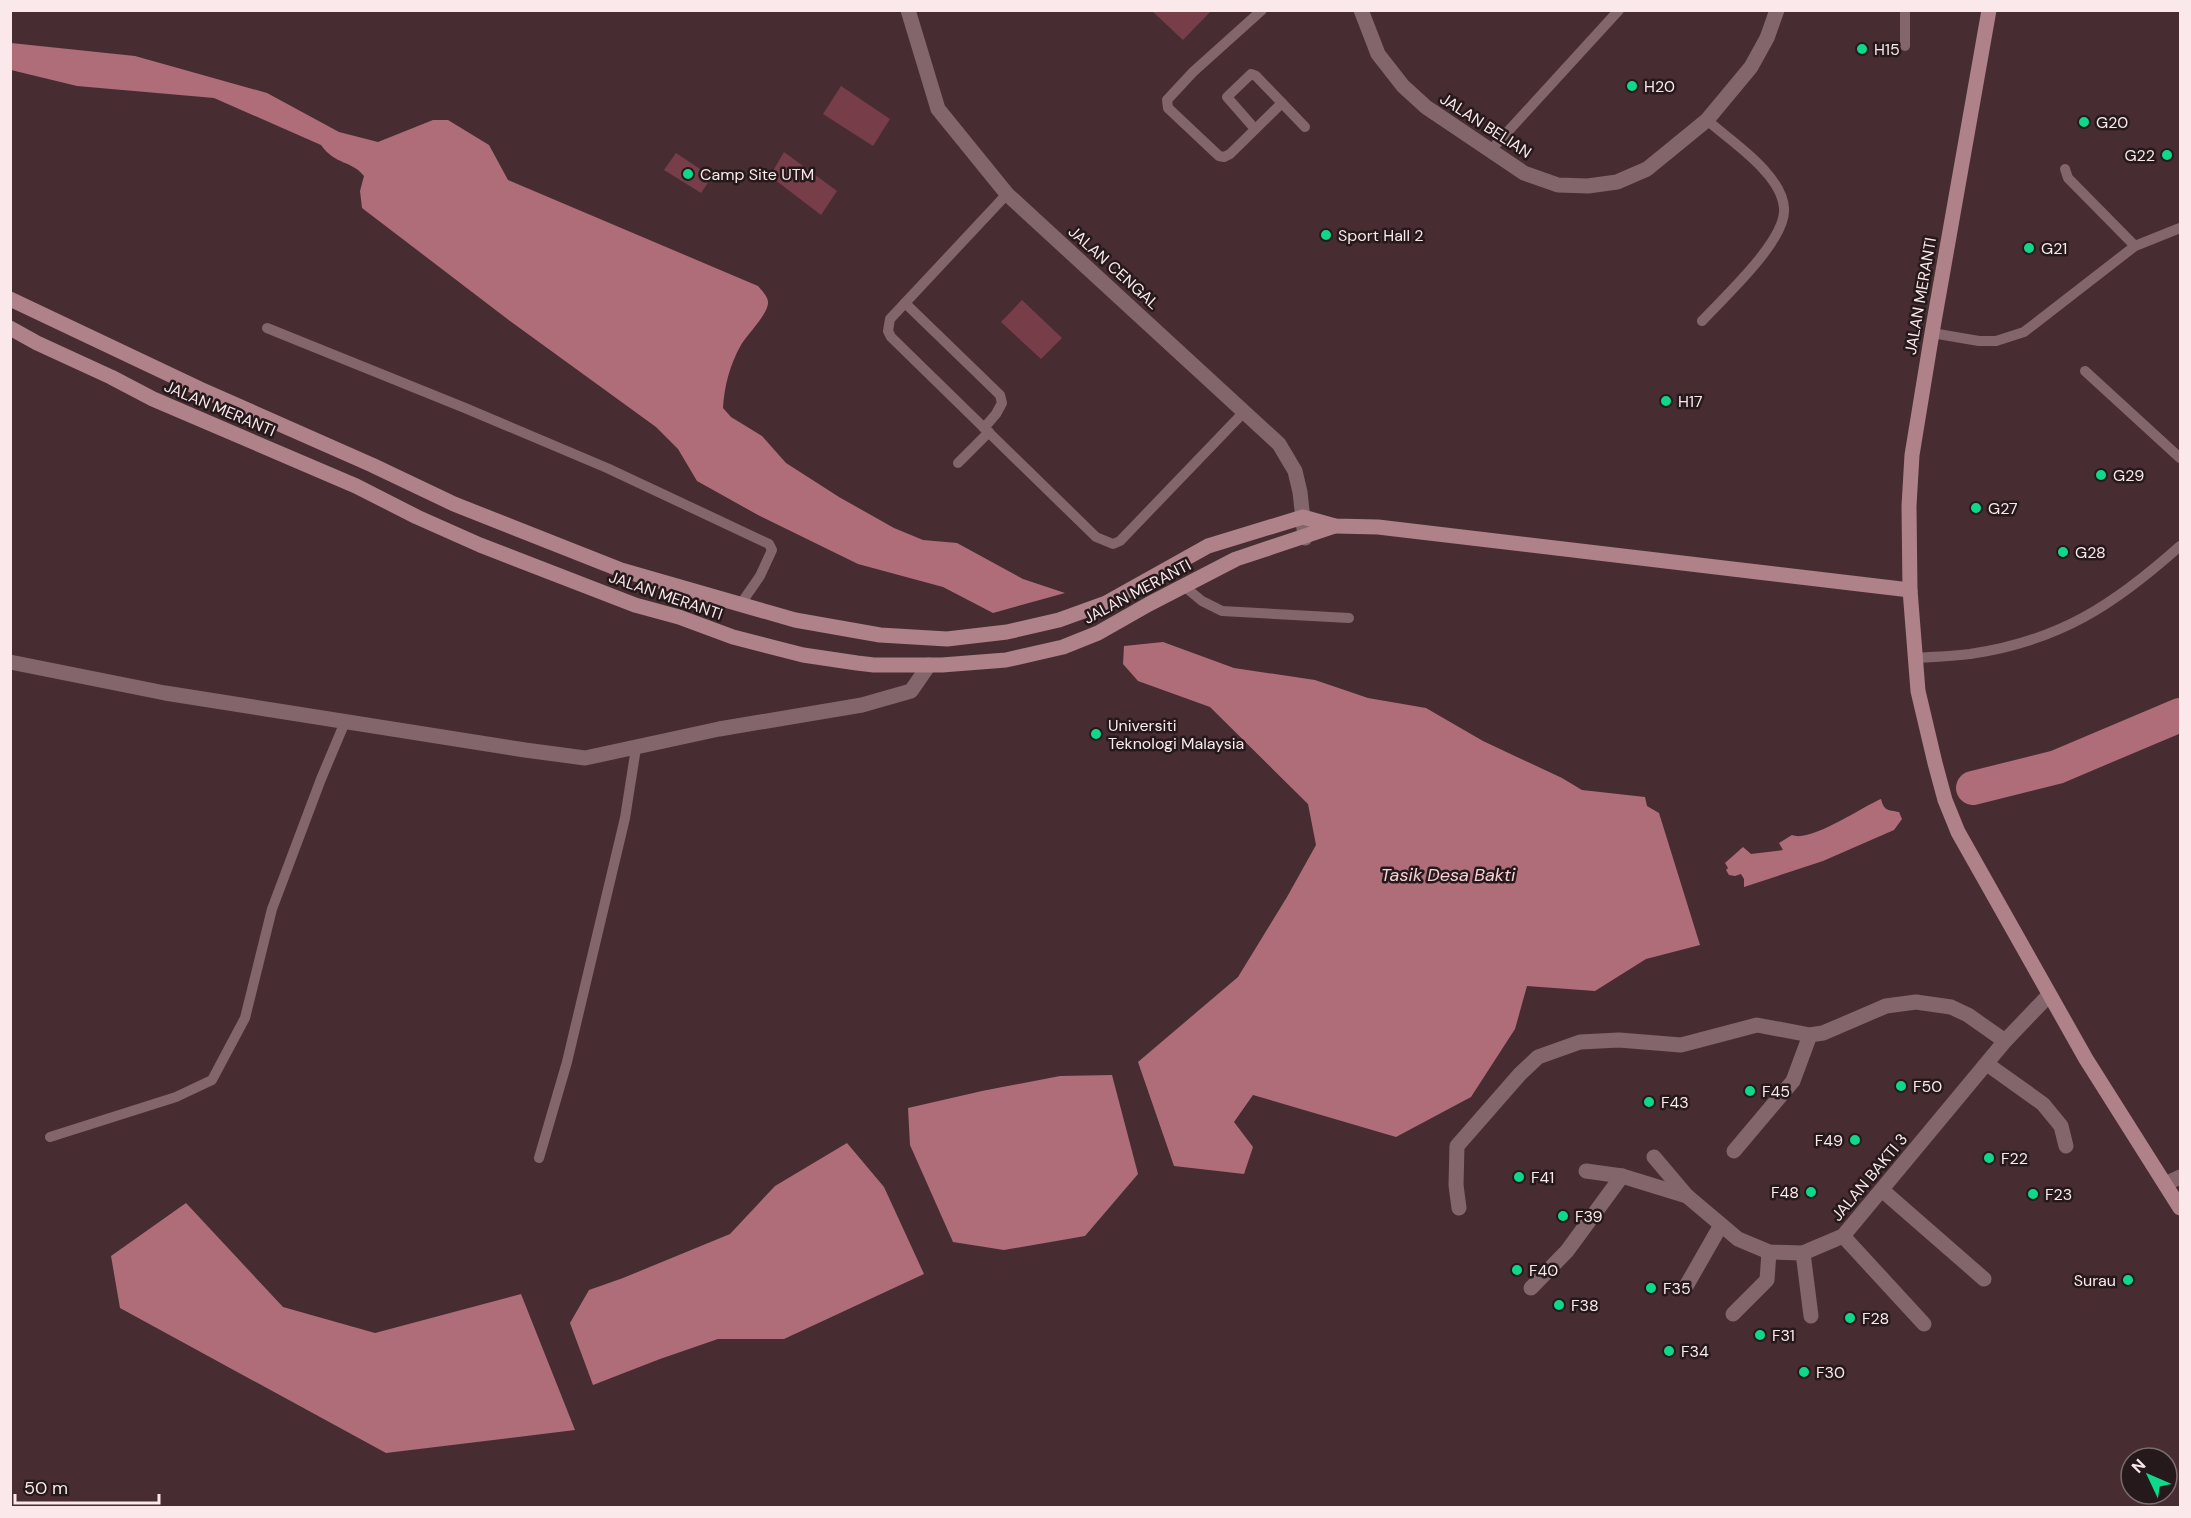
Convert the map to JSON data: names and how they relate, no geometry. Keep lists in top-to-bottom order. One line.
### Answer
{"streets":{"street":["JALAN BELIAN","JALAN CENGAL","JALAN MERANTI","JALAN BAKTI 3"]},"crossings":[["JALAN CENGAL","JALAN MERANTI"],["JALAN MERANTI","JALAN BAKTI 3"]],"water":["Tasik Desa Bakti"],"places":["H15","H20","G20","G22","Camp Site UTM","Sport Hall 2","G21","H17","G29","G27","G28","Universiti Teknologi Malaysia","F50","F45","F43","F49","F22","F41","F48","F23","F39","F40","Surau","F35","F38","F28","F31","F34","F30"],"scale_bar":"50 m","north":"top left"}
